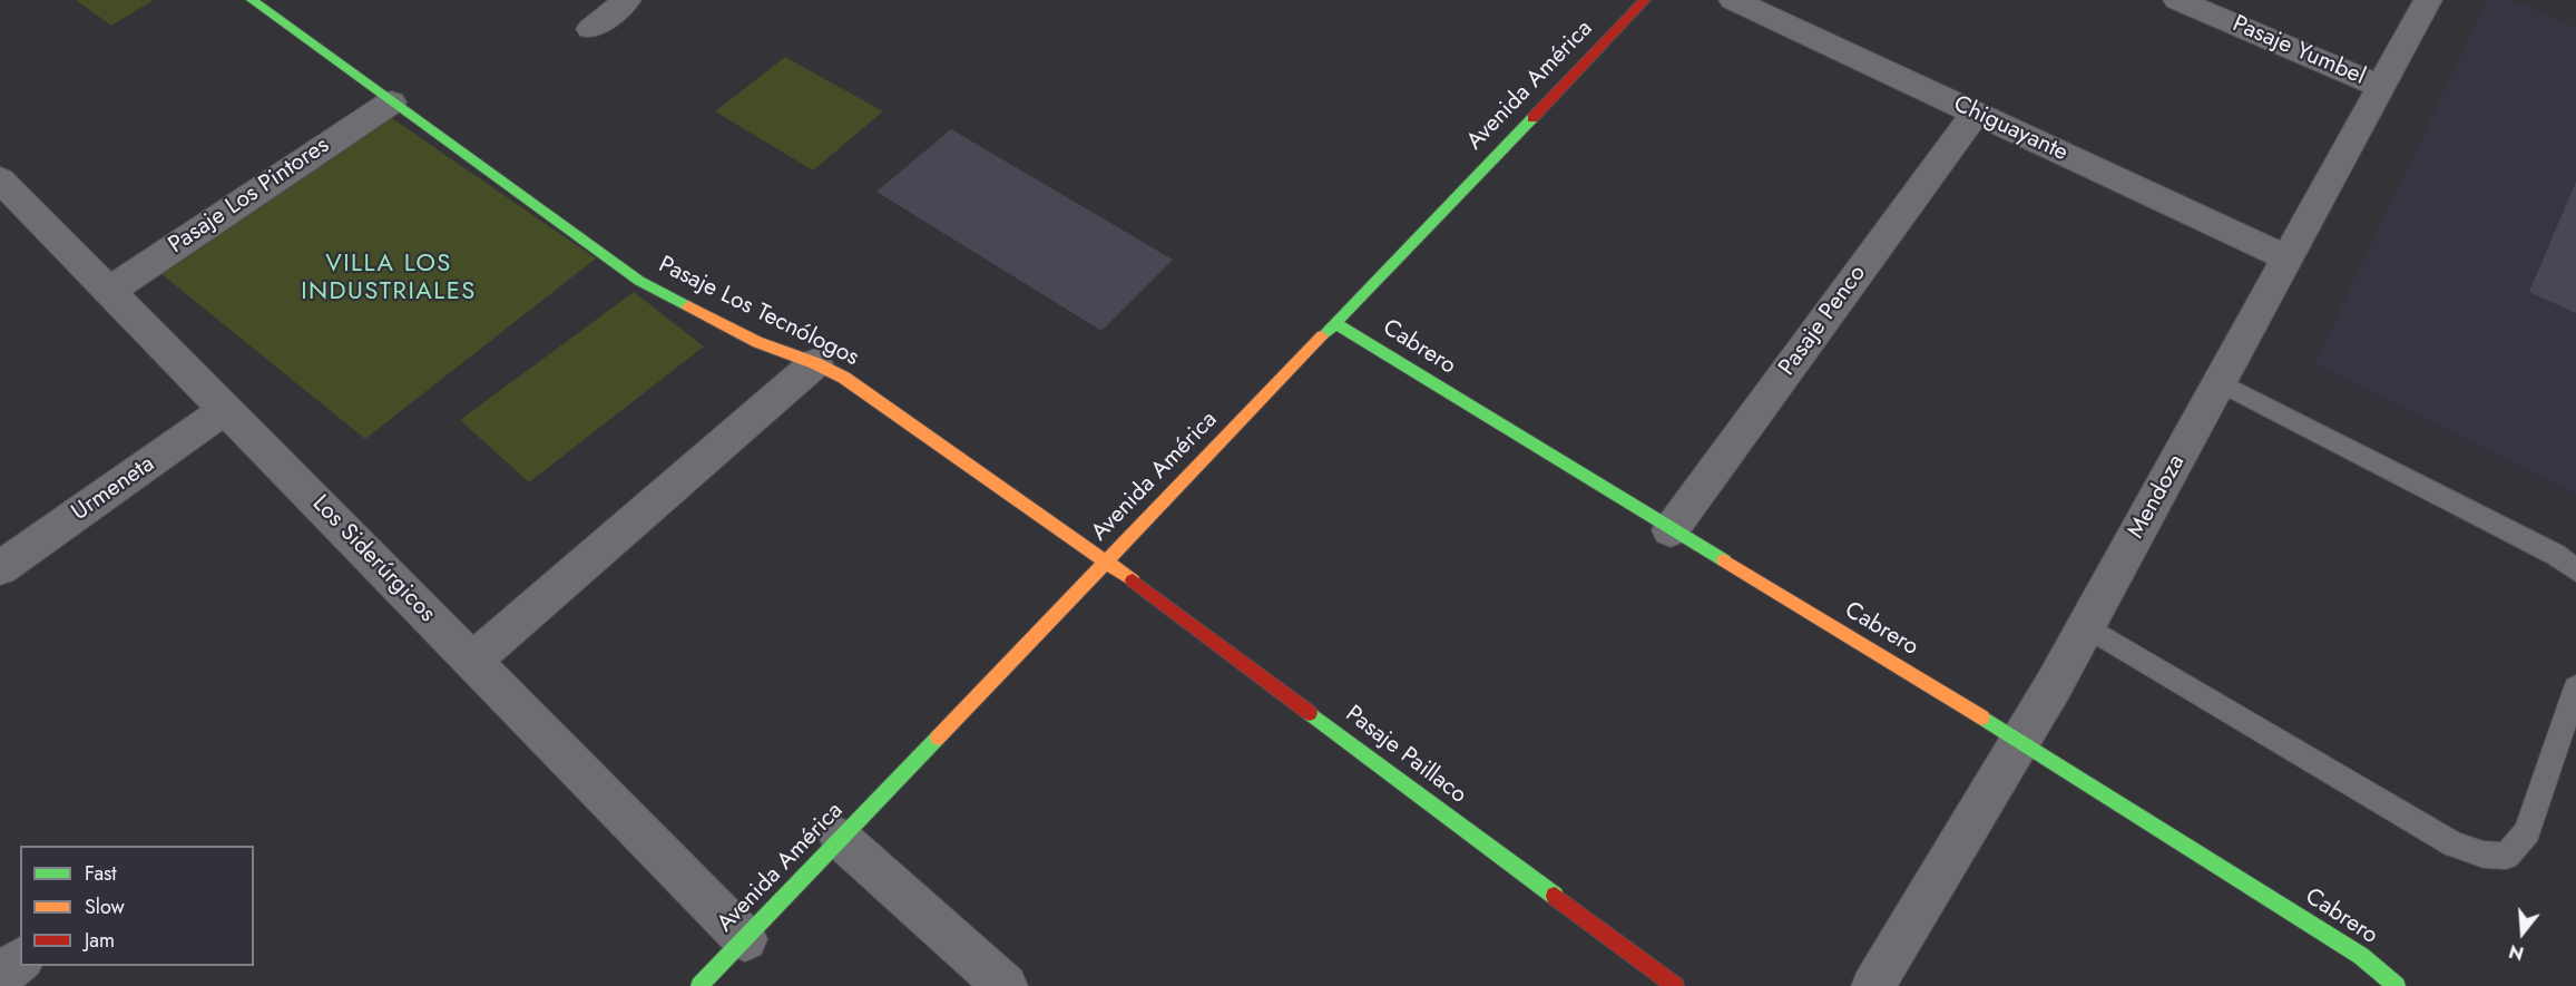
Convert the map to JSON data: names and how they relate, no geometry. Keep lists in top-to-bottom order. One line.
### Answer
{"streets":{"street":["Pasaje Yumbel","Avenida América","Chiguayante","Pasaje Los Pintores","Pasaje Los Tecnólogos","Pasaje Penco","Cabrero","Urmeneta","Mendoza","Los Siderúrgicos","Pasaje Paillaco"]},"crossings":[["Pasaje Yumbel","Mendoza"],["Avenida América","Pasaje Los Tecnólogos"],["Avenida América","Cabrero"],["Avenida América","Los Siderúrgicos"],["Avenida América","Pasaje Paillaco"],["Chiguayante","Pasaje Penco"],["Chiguayante","Mendoza"],["Pasaje Los Pintores","Pasaje Los Tecnólogos"],["Pasaje Los Pintores","Los Siderúrgicos"],["Pasaje Los Tecnólogos","Pasaje Paillaco"],["Pasaje Penco","Cabrero"],["Cabrero","Mendoza"],["Urmeneta","Los Siderúrgicos"]],"districts":["VILLA LOS INDUSTRIALES"],"legend":["Fast","Slow","Jam"],"north":"bottom"}
